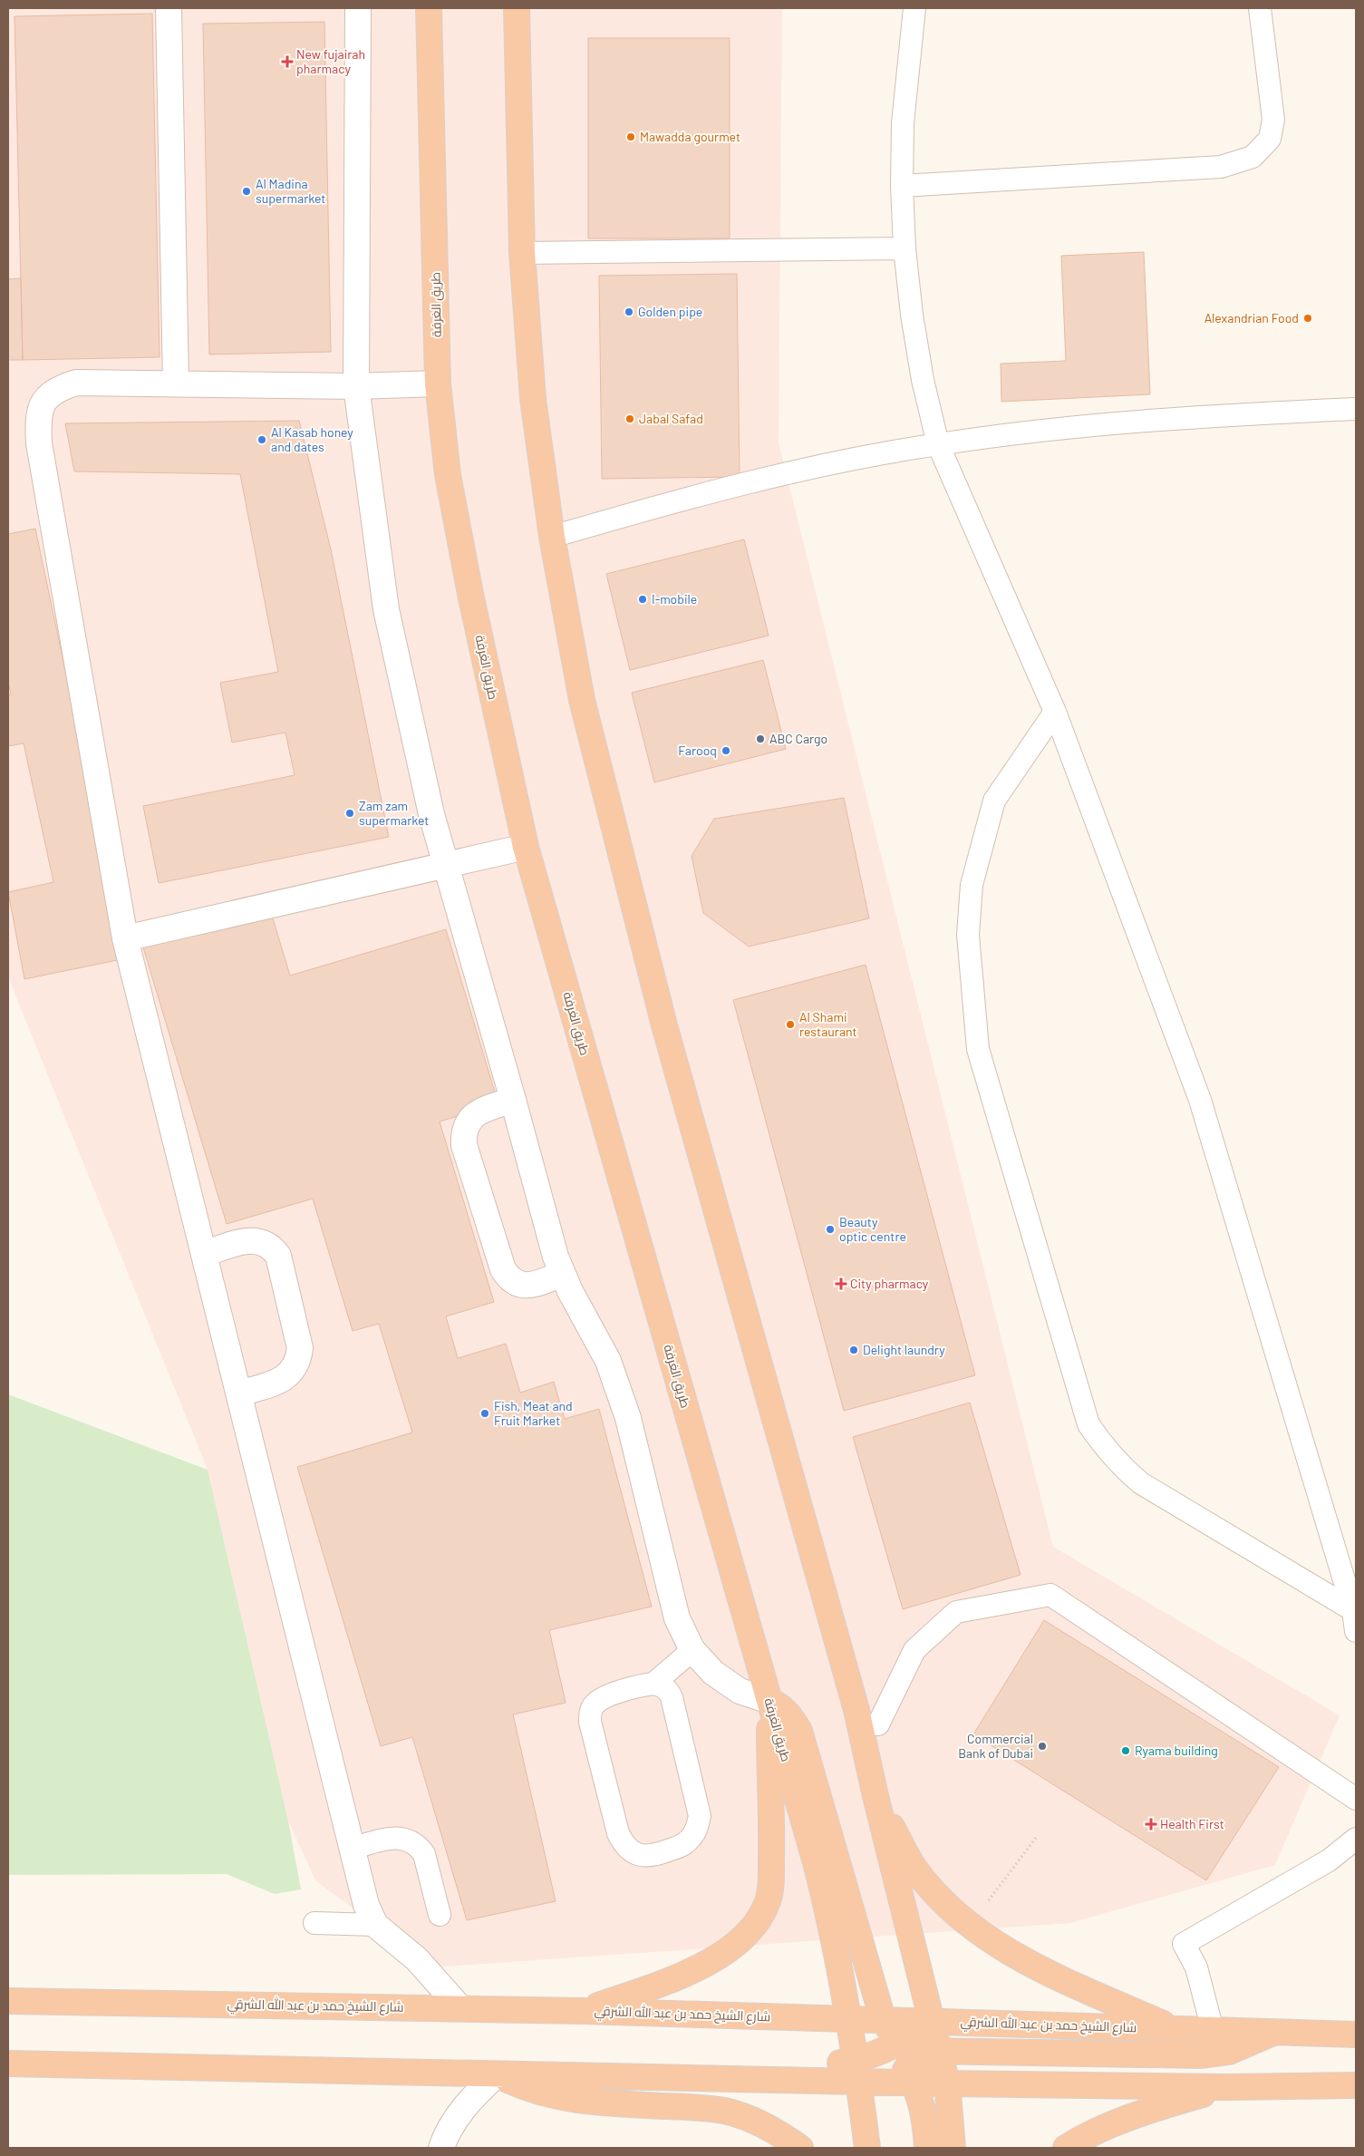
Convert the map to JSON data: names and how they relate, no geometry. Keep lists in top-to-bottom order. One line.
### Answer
{"streets":{"highway":["طريق الغرفة","شارع الشيخ حمد بن عبد الله الشرقي"]},"crossings":[["طريق الغرفة","شارع الشيخ حمد بن عبد الله الشرقي"]],"places":{"health":["New fujairah pharmacy","City pharmacy","Health First"],"other":["Mawadda gourmet","Al Madina supermarket","Golden pipe","Alexandrian Food","Jabal Safad","Al Kasab honey and dates","I-mobile","ABC Cargo","Farooq","Zam zam supermarket","Al Shami restaurant","Beauty optic centre","Delight laundry","Fish, Meat and Fruit Market","Commercial Bank of Dubai","Ryama building"]}}
